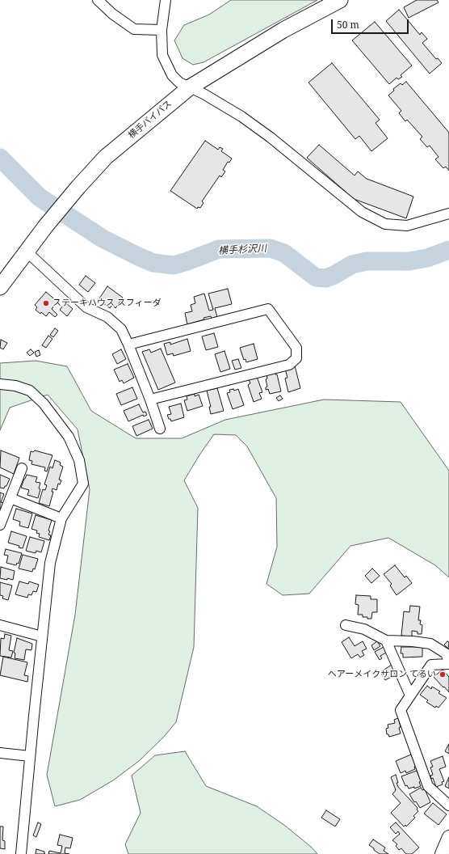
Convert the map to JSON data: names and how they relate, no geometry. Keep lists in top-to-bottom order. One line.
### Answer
{"streets":{"highway":["横手バイパス"]},"water":["横手杉沢川"],"places":["ステーキハウス スフィーダ","ヘアーメイクサロン てるい"],"scale_bar":"50 m"}
